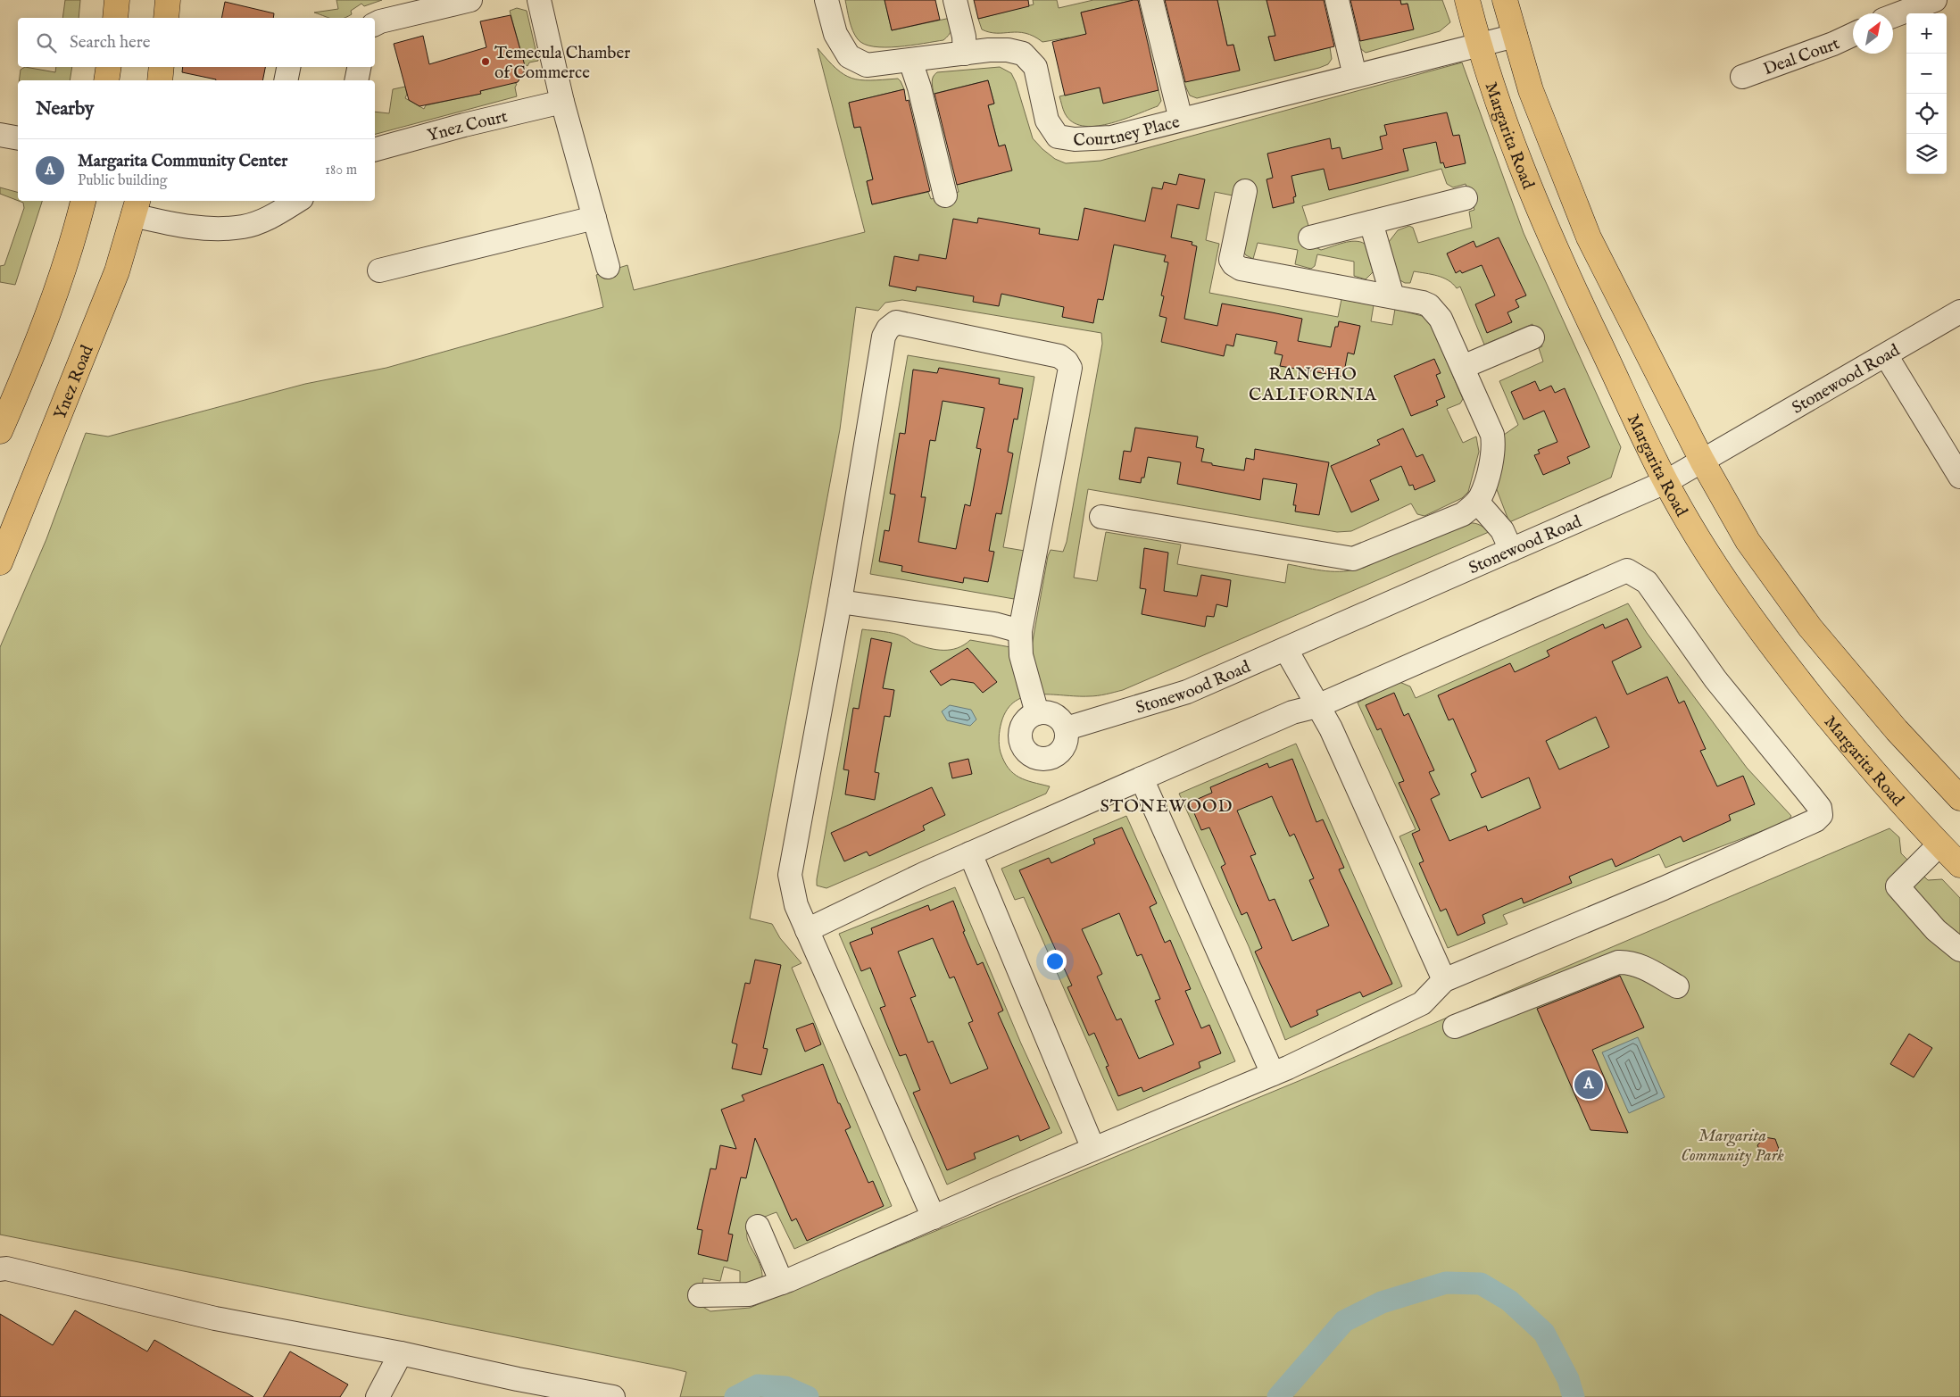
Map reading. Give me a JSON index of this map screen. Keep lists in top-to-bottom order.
{
  "streets": {
    "main road": ["Margarita Road", "Ynez Road"],
    "street": [
      "Deal Court",
      "Ynez Court",
      "Courtney Place",
      "Stonewood Road"
    ]
  },
  "crossings": [
    ["Courtney Place", "Margarita Road"],
    ["Margarita Road", "Stonewood Road"]
  ],
  "districts": ["RANCHO CALIFORNIA", "STONEWOOD"],
  "parks": ["Margarita Community Park"],
  "places": ["Temecula Chamber of Commerce"],
  "north": "top right",
  "page": {
    "map_buttons": ["+", "−"],
    "search": "Search here",
    "heading": "Nearby",
    "list": [
      {
        "mark": "A",
        "name": "Margarita Community Center",
        "note": "Public building",
        "value": "180 m"
      }
    ],
    "pins": "A"
  }
}
